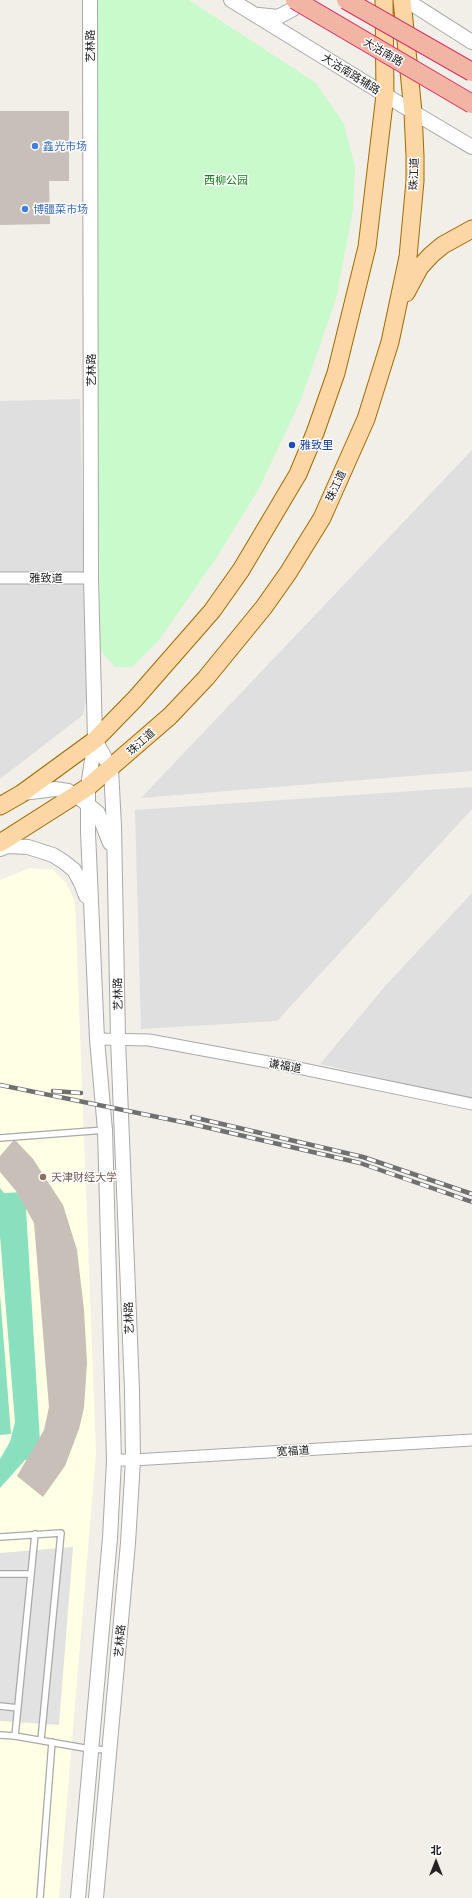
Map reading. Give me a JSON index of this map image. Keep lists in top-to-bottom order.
{
  "streets": {
    "highway": ["大沽南路"],
    "main road": ["珠江道"],
    "street": [
      "艺林路",
      "大沽南路辅路",
      "雅致道",
      "谦福道",
      "宽福道"
    ]
  },
  "crossings": [
    ["艺林路", "珠江道"],
    ["艺林路", "雅致道"],
    ["艺林路", "谦福道"],
    ["艺林路", "宽福道"],
    ["大沽南路辅路", "珠江道"]
  ],
  "parks": ["西柳公园"],
  "places": [
    "鑫光市场",
    "博疆菜市场",
    "雅致里",
    "天津财经大学"
  ],
  "north": "top"
}
